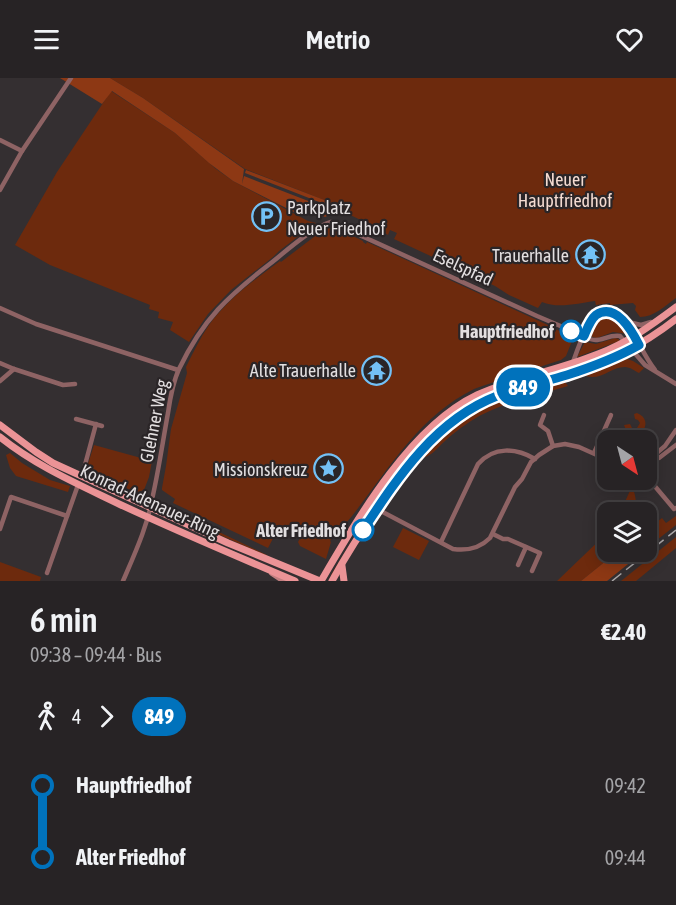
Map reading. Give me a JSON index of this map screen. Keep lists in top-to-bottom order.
{
  "streets": {
    "main road": ["Konrad-Adenauer-Ring"],
    "street": ["Eselspfad", "Glehner Weg"]
  },
  "crossings": [
    ["Eselspfad", "Glehner Weg"],
    ["Glehner Weg", "Konrad-Adenauer-Ring"]
  ],
  "parks": ["Neuer Hauptfriedhof"],
  "places": {
    "parking": ["Parkplatz Neuer Friedhof"],
    "temple": ["Trauerhalle", "Alte Trauerhalle"],
    "other": ["Hauptfriedhof", "Alter Friedhof"],
    "place": ["Missionskreuz"]
  },
  "lines": ["bus line 849"],
  "north": "bottom right",
  "page": {
    "header": "Metrio",
    "on_map": "849",
    "heading": ["6 min", "09:38 – 09:44 · Bus", "€2.40"],
    "legs": ["4", "849"],
    "list": [
      {
        "name": "Hauptfriedhof",
        "value": "09:42"
      },
      {
        "name": "Alter Friedhof",
        "value": "09:44"
      }
    ]
  }
}
